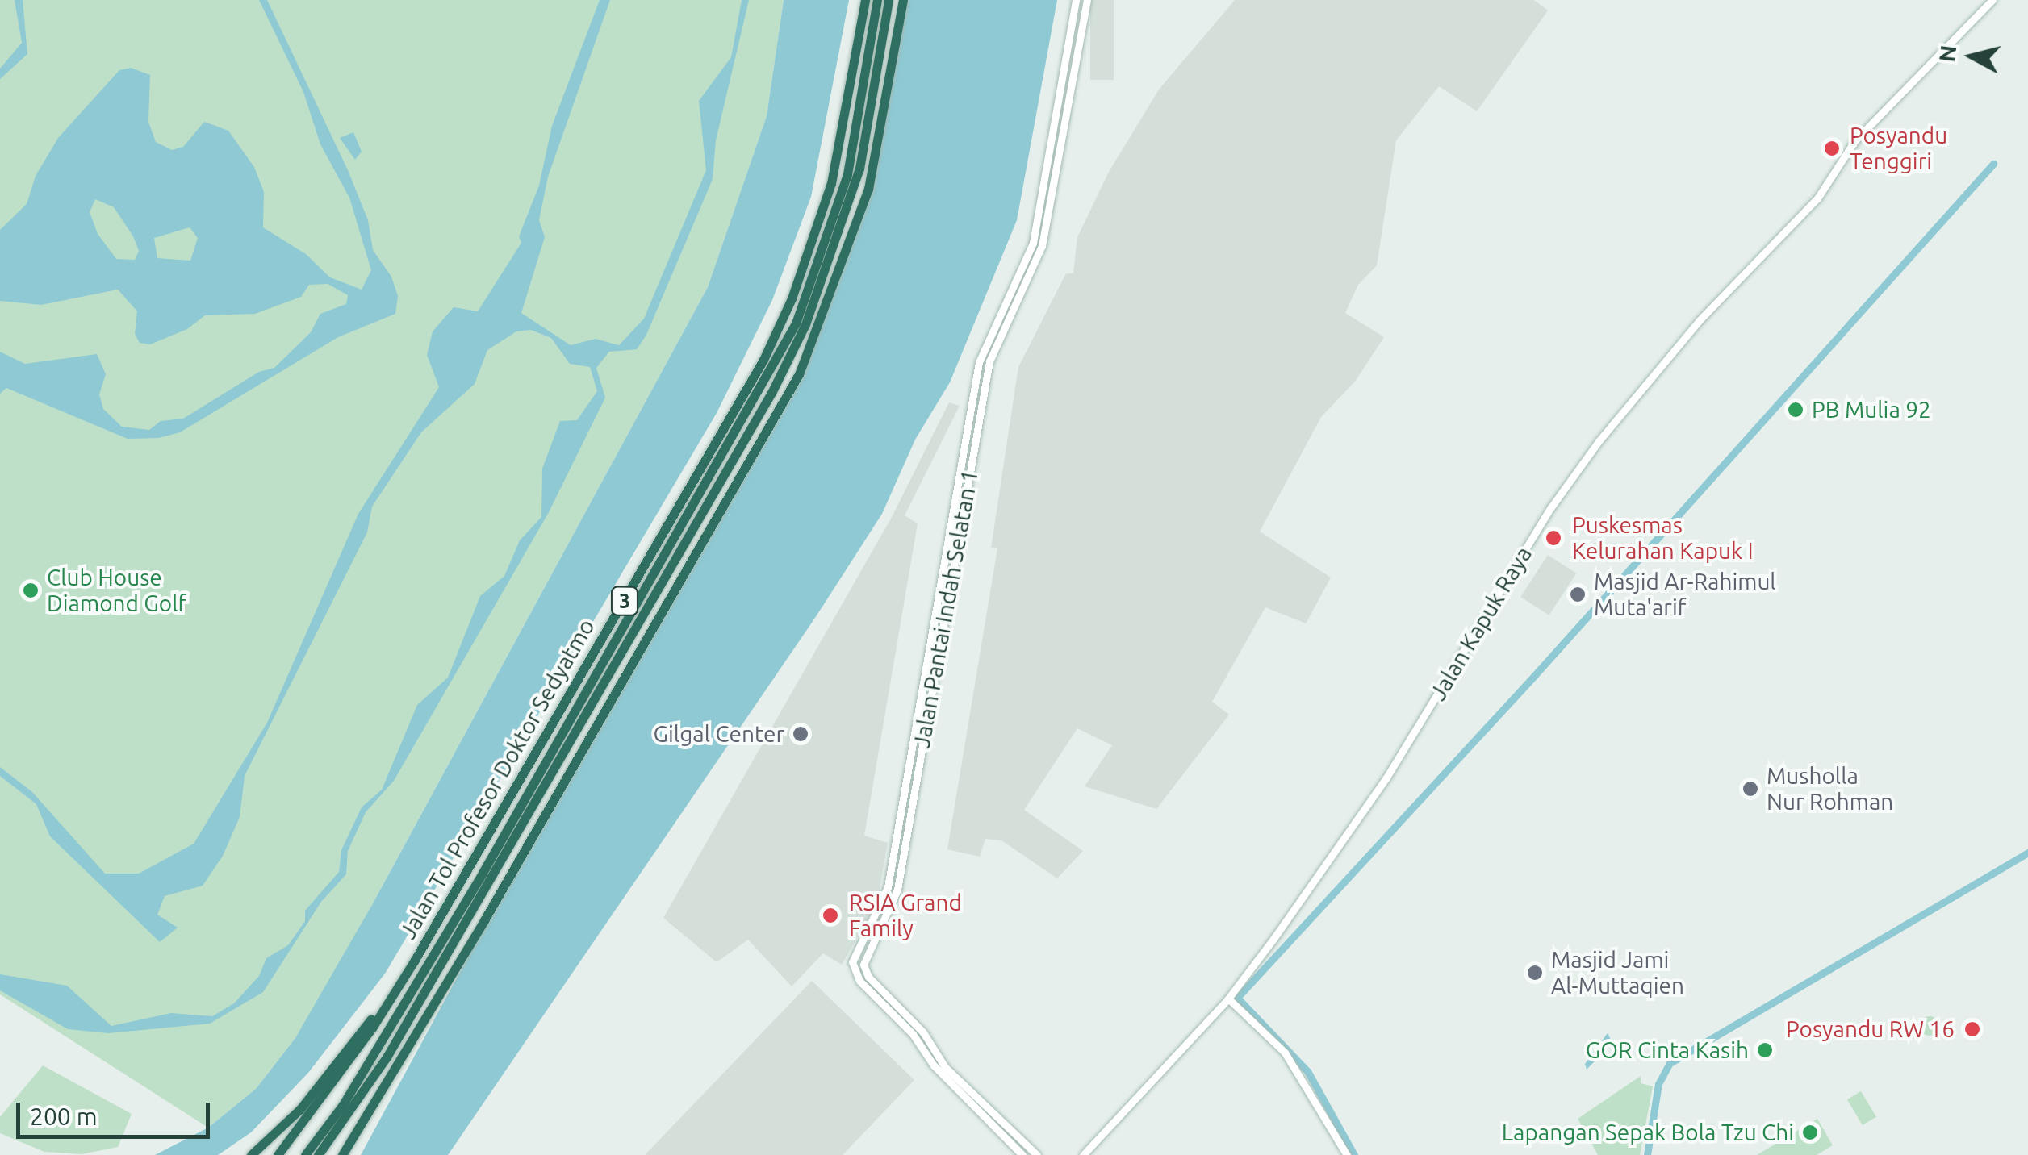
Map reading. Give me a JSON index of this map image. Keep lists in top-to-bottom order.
{
  "streets": {
    "highway": ["3", "Jalan Tol Profesor Doktor Sedyatmo"],
    "street": ["Jalan Pantai Indah Selatan 1", "Jalan Kapuk Raya"]
  },
  "places": [
    "Posyandu Tenggiri",
    "PB Mulia 92",
    "Puskesmas Kelurahan Kapuk I",
    "Club House Diamond Golf",
    "Masjid Ar-Rahimul Muta'arif",
    "Gilgal Center",
    "Musholla Nur Rohman",
    "RSIA Grand Family",
    "Masjid Jami Al-Muttaqien",
    "Posyandu RW 16",
    "GOR Cinta Kasih",
    "Lapangan Sepak Bola Tzu Chi"
  ],
  "scale_bar": "200 m",
  "north": "left"
}
